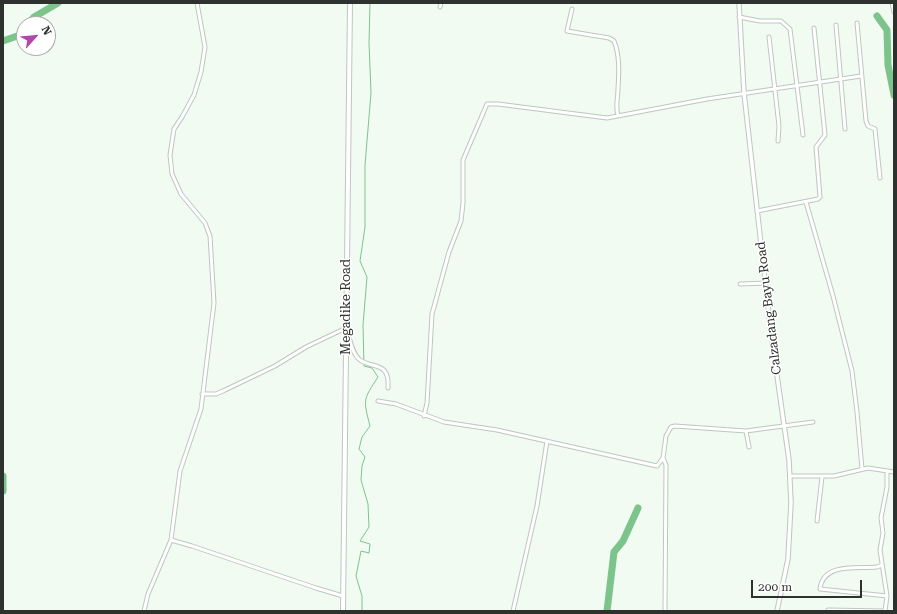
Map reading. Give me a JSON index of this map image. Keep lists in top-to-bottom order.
{
  "streets": {
    "main road": ["Megadike Road"],
    "street": ["Calzadang Bayu Road"]
  },
  "scale_bar": "200 m",
  "north": "top right"
}
